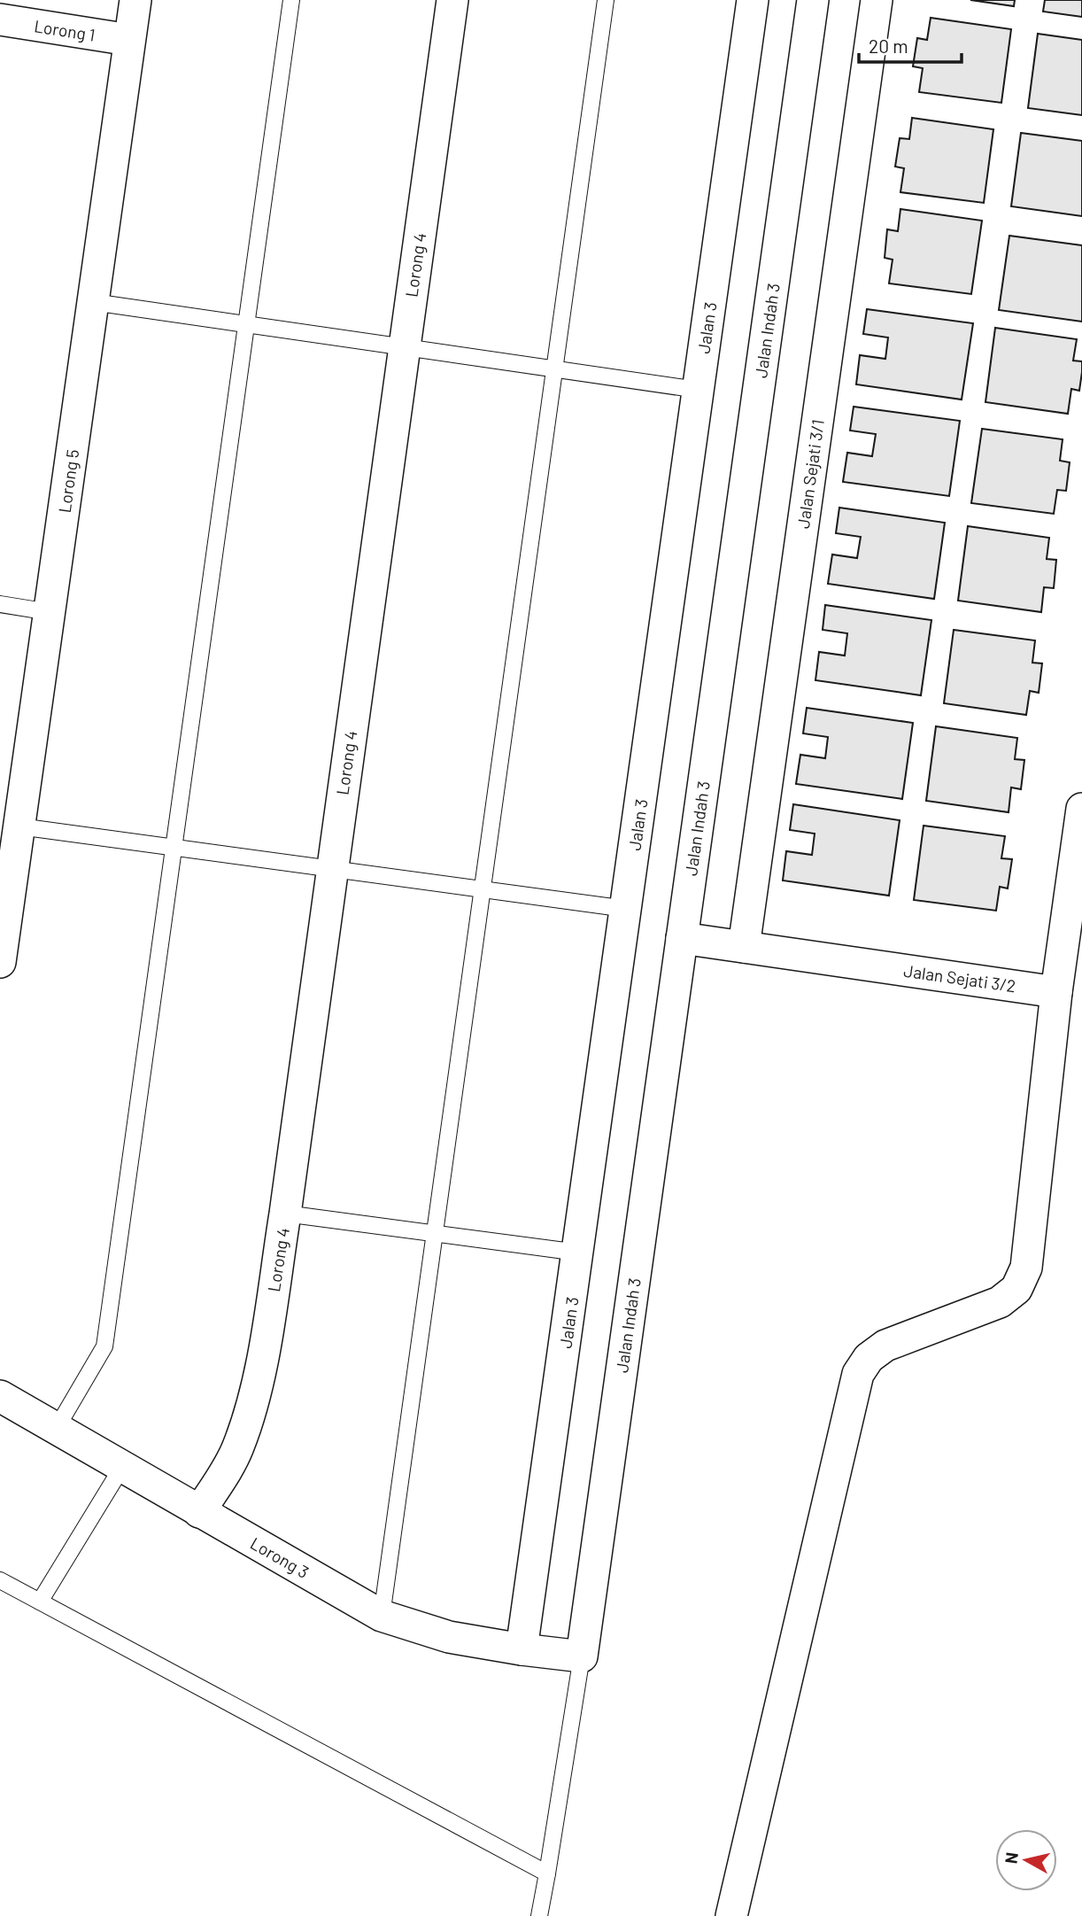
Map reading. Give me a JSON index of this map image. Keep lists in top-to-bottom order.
{
  "streets": {
    "street": [
      "Lorong 1",
      "Lorong 4",
      "Jalan 3",
      "Jalan Indah 3",
      "Jalan Sejati 3/1",
      "Lorong 5",
      "Jalan Sejati 3/2",
      "Lorong 3"
    ]
  },
  "crossings": [
    ["Lorong 1", "Lorong 5"],
    ["Lorong 4", "Lorong 3"],
    ["Jalan 3", "Lorong 3"],
    ["Jalan Indah 3", "Jalan Sejati 3/2"],
    ["Jalan Indah 3", "Lorong 3"],
    ["Jalan Sejati 3/1", "Jalan Sejati 3/2"]
  ],
  "scale_bar": "20 m",
  "north": "left"
}
